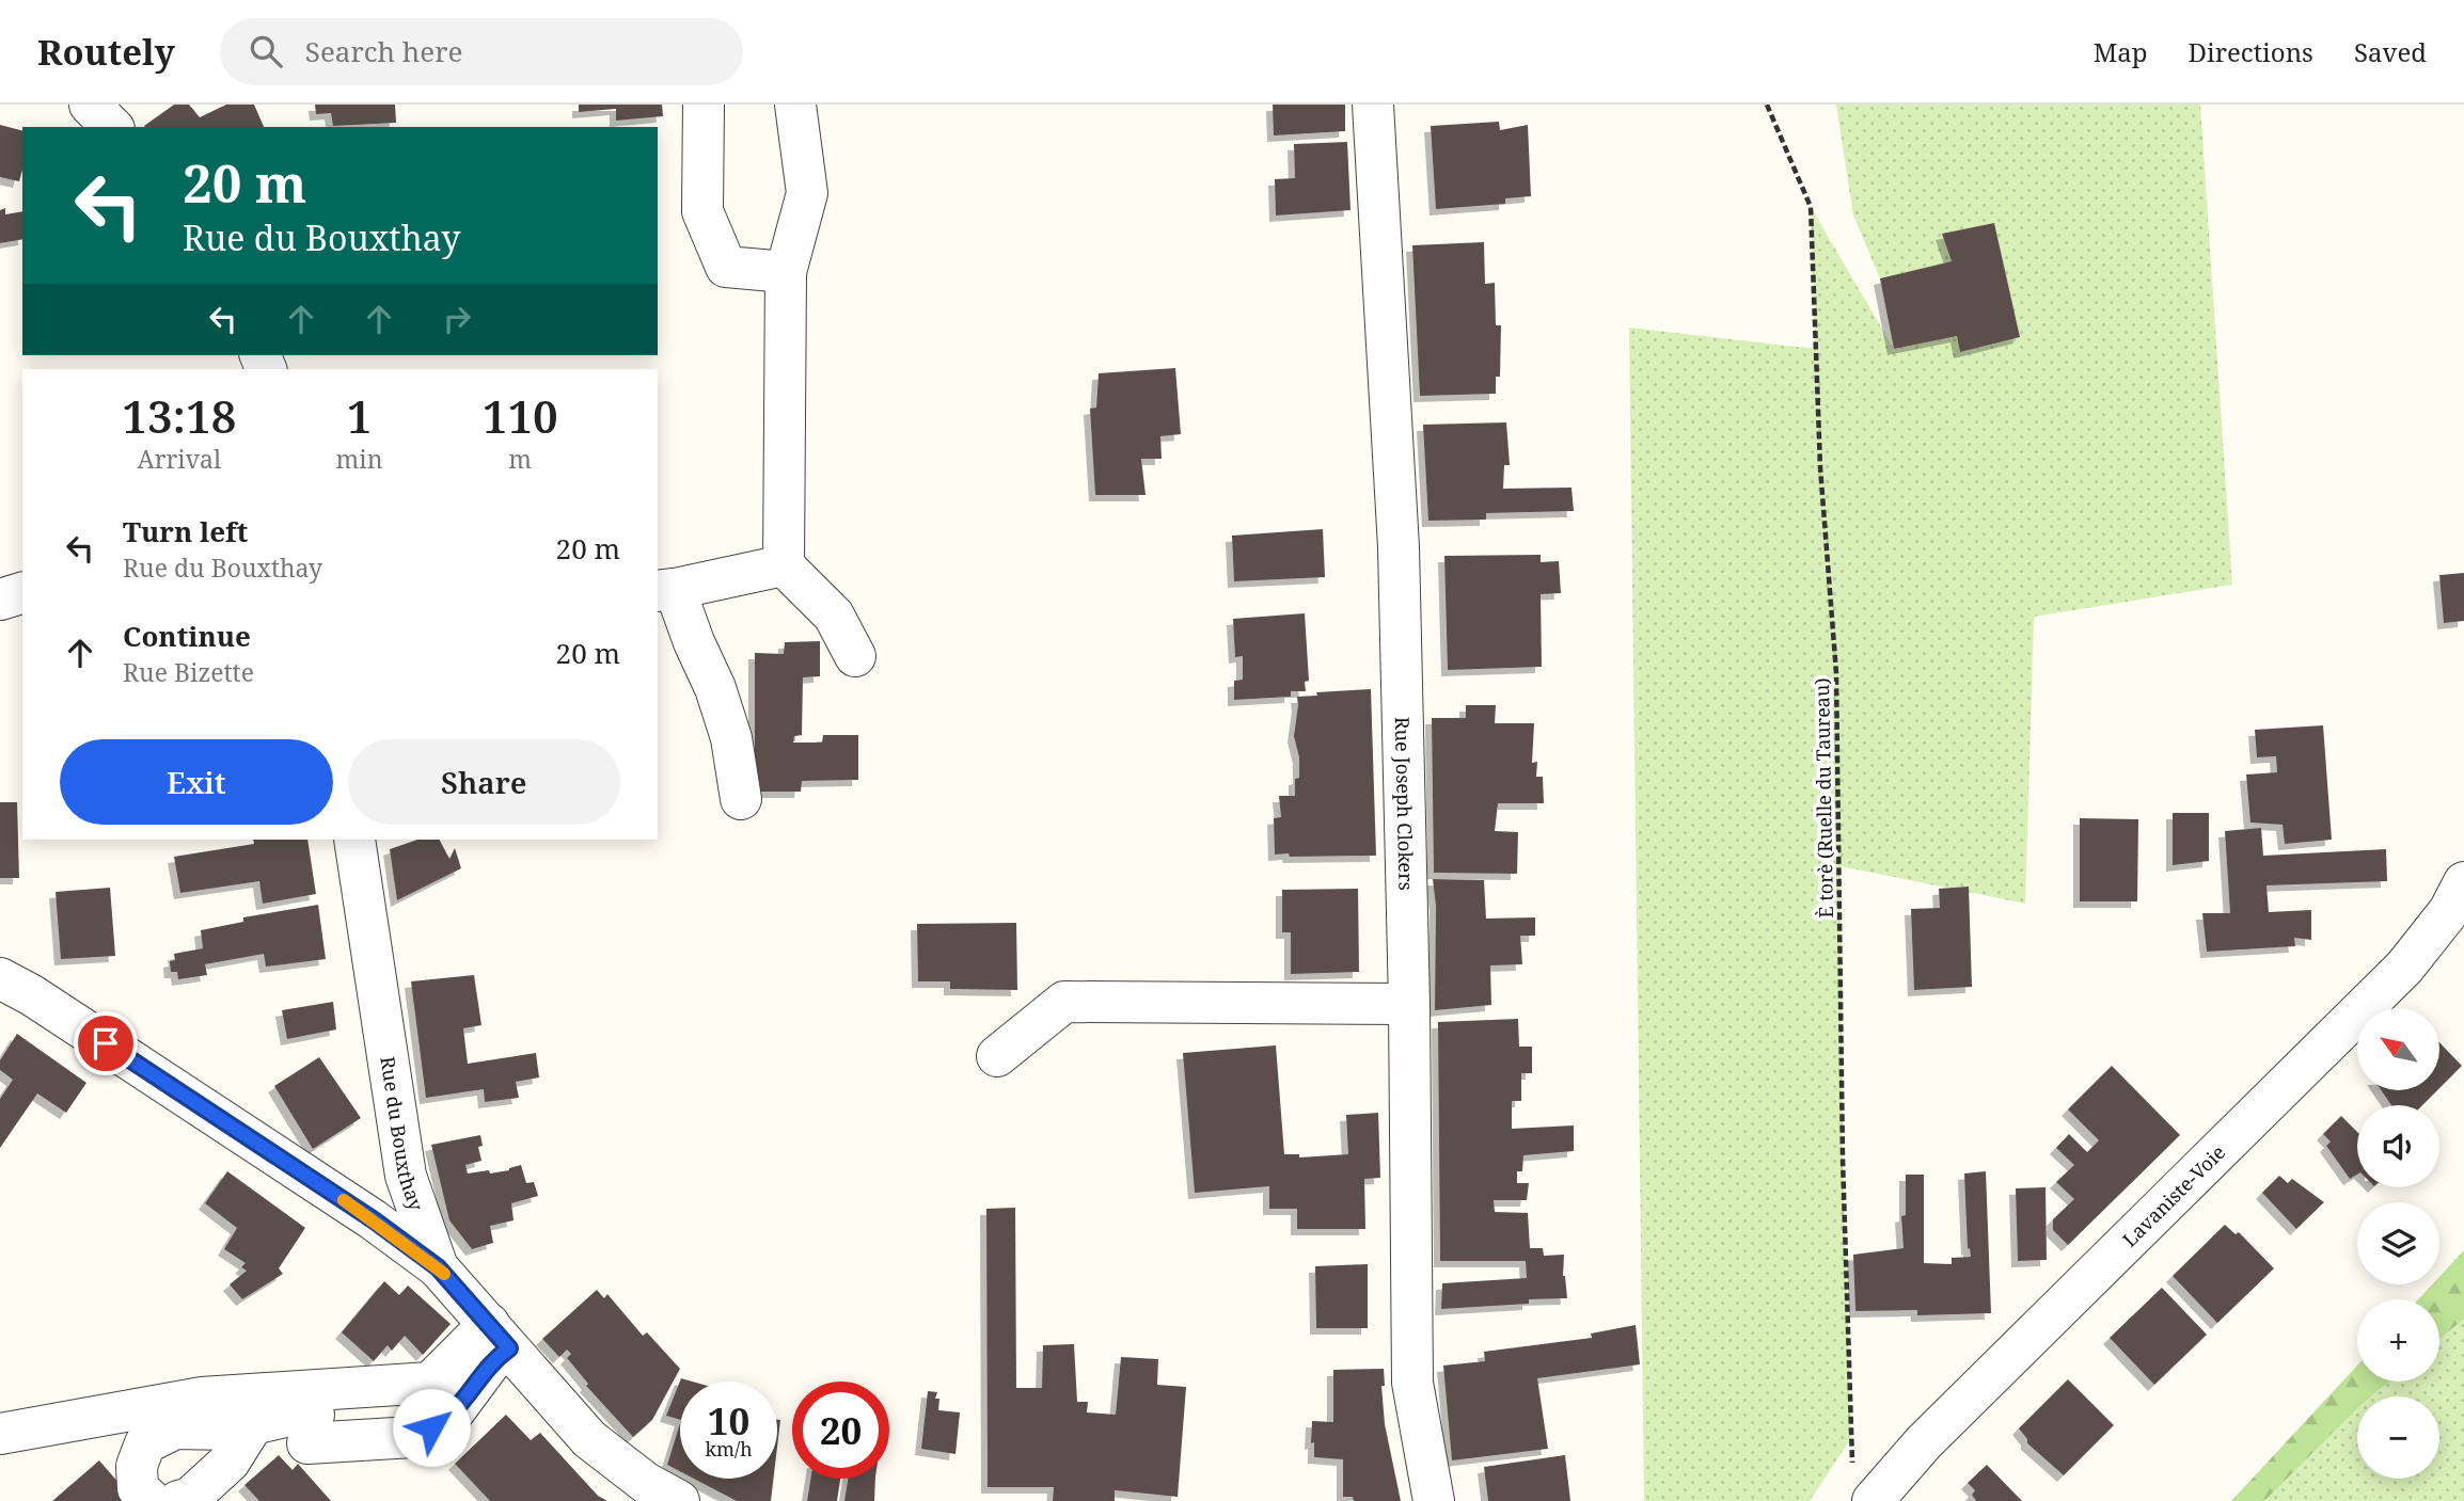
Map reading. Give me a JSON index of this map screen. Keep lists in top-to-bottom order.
{
  "streets": {
    "street": ["Rue Joseph Clokers", "Rue du Bouxthay", "Lavaniste-Voie"],
    "path": ["È torè (Ruelle du Taureau)"]
  },
  "crossings": [
    ["È torè (Ruelle du Taureau)", "Lavaniste-Voie"]
  ],
  "north": "top left",
  "page": {
    "header": "Routely",
    "search": "Search here",
    "nav": ["Map", "Directions", "Saved"],
    "turn": ["20 m", "Rue du Bouxthay"],
    "eta": [
      "13:18",
      "Arrival",
      "1",
      "min",
      "110",
      "m"
    ],
    "list": [
      {
        "name": "Turn left",
        "note": "Rue du Bouxthay",
        "value": "20 m"
      },
      {
        "name": "Continue",
        "note": "Rue Bizette",
        "value": "20 m"
      }
    ],
    "buttons": ["Exit", "Share"],
    "map_buttons": ["+", "−"],
    "speed": "10 km/h",
    "limit": "20"
  }
}
